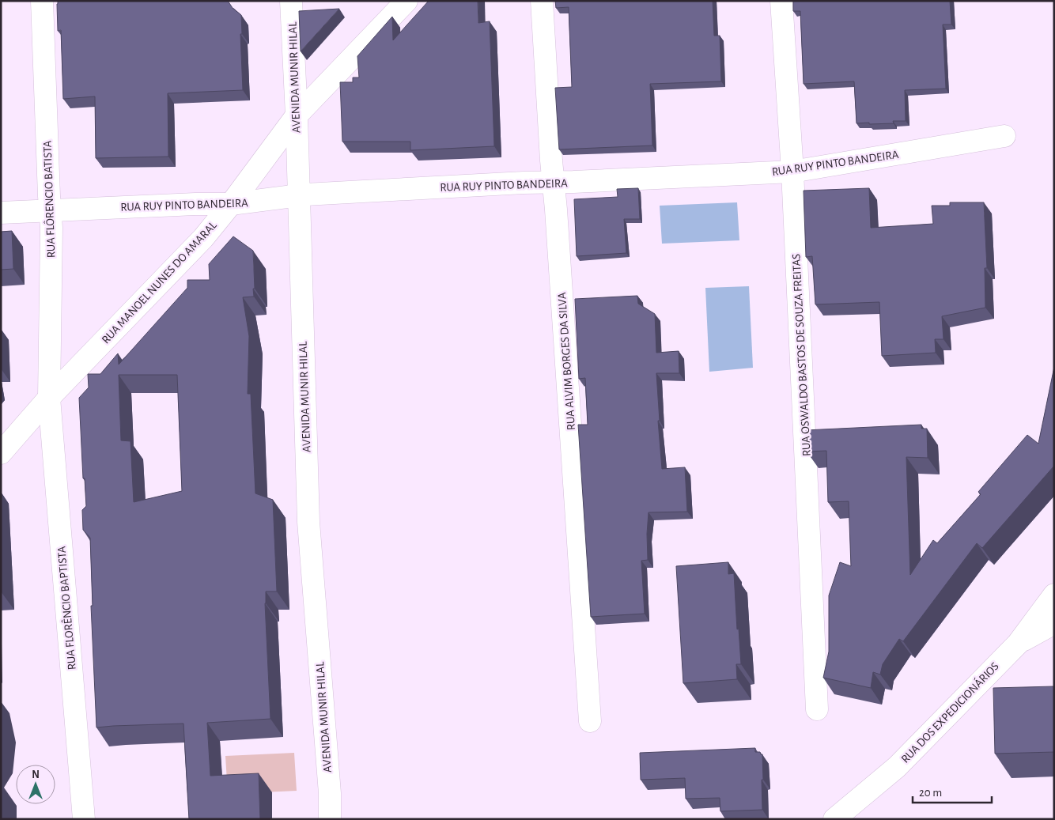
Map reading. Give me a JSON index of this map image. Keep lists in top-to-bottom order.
{
  "streets": {
    "street": [
      "AVENIDA MUNIR HILAL",
      "RUA RUY PINTO BANDEIRA",
      "RUA FLÔRENCIO BATISTA",
      "RUA MANOEL NUNES DO AMARAL",
      "RUA OSWALDO BASTOS DE SOUZA FREITAS",
      "RUA ALVIM BORGES DA SILVA",
      "RUA FLORÊNCIO BAPTISTA",
      "RUA DOS EXPEDICIONÁRIOS"
    ]
  },
  "crossings": [
    ["AVENIDA MUNIR HILAL", "RUA RUY PINTO BANDEIRA"],
    ["AVENIDA MUNIR HILAL", "RUA MANOEL NUNES DO AMARAL"],
    ["RUA RUY PINTO BANDEIRA", "RUA FLÔRENCIO BATISTA"],
    ["RUA RUY PINTO BANDEIRA", "RUA MANOEL NUNES DO AMARAL"],
    ["RUA RUY PINTO BANDEIRA", "RUA OSWALDO BASTOS DE SOUZA FREITAS"],
    ["RUA RUY PINTO BANDEIRA", "RUA ALVIM BORGES DA SILVA"],
    ["RUA FLÔRENCIO BATISTA", "RUA MANOEL NUNES DO AMARAL"],
    ["RUA FLÔRENCIO BATISTA", "RUA FLORÊNCIO BAPTISTA"],
    ["RUA MANOEL NUNES DO AMARAL", "RUA FLORÊNCIO BAPTISTA"]
  ],
  "scale_bar": "20 m",
  "north": "top"
}
